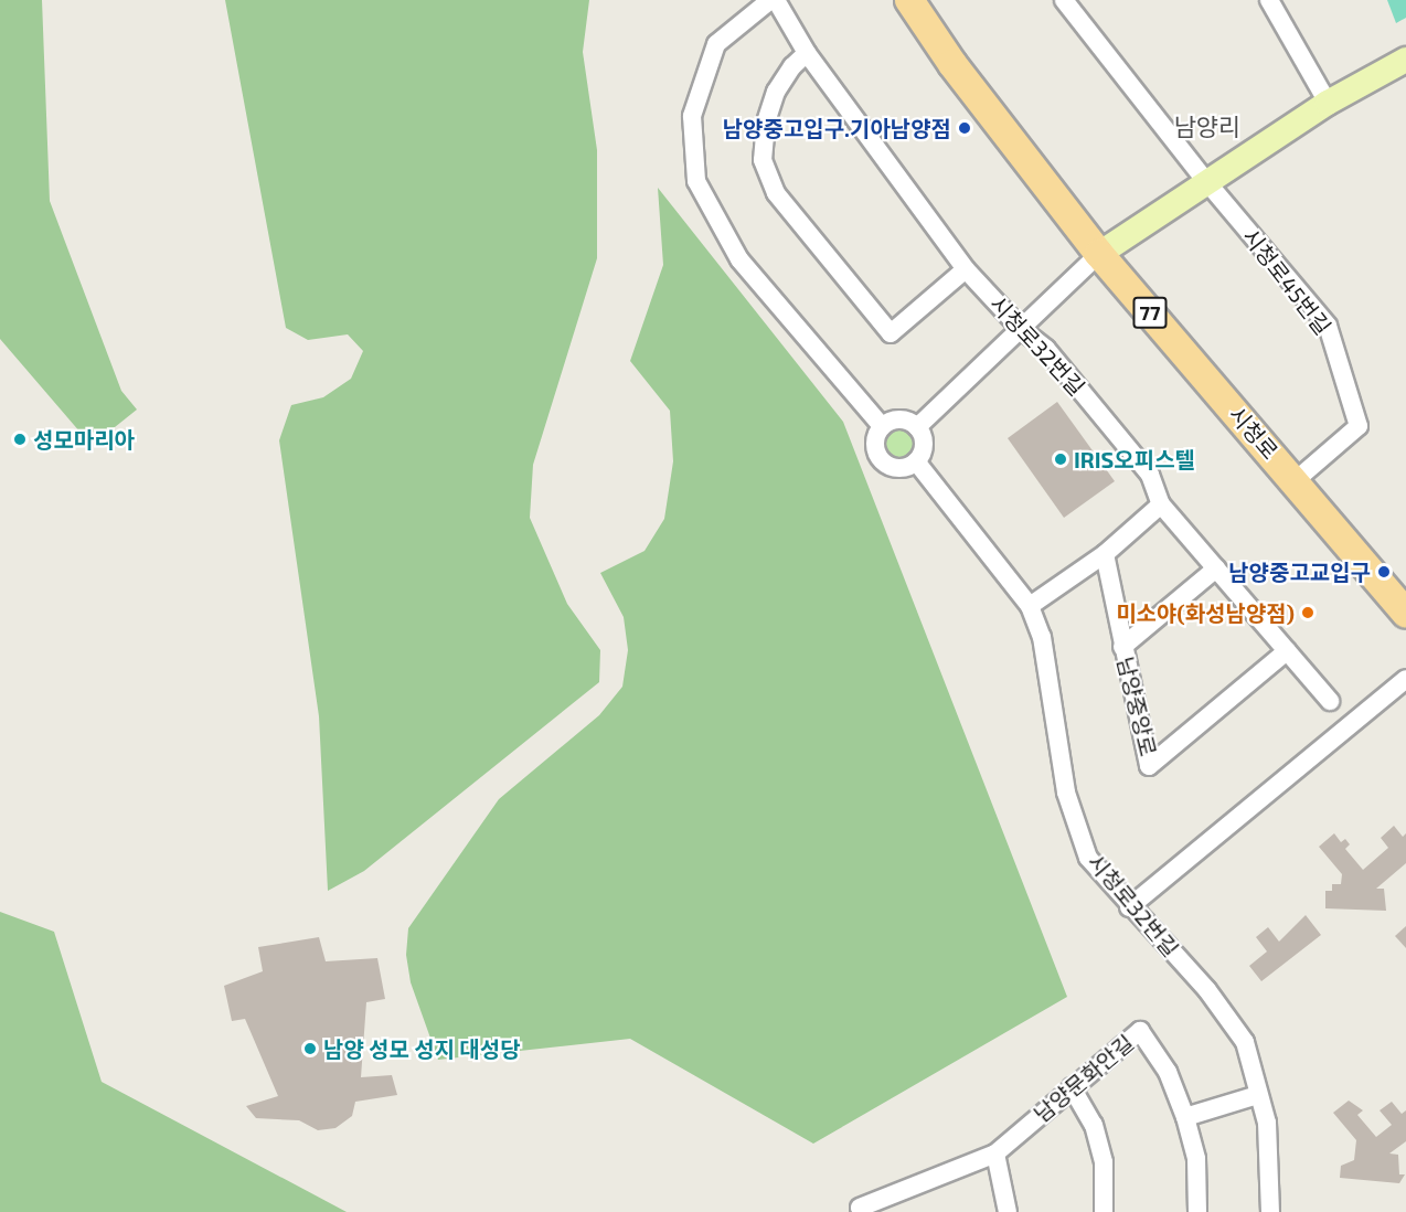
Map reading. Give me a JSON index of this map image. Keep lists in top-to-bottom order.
{
  "streets": {
    "main road": ["77", "시청로"],
    "street": [
      "시청로45번길",
      "시청로32번길",
      "남양중앙로",
      "남양문화안길"
    ]
  },
  "crossings": [
    ["시청로45번길", "시청로"],
    ["시청로32번길", "남양중앙로"]
  ],
  "districts": ["남양리"],
  "places": [
    "남양중고입구.기아남양점",
    "성모마리아",
    "IRIS오피스텔",
    "남양중고교입구",
    "미소야(화성남양점)",
    "남양 성모 성지 대성당"
  ]
}
